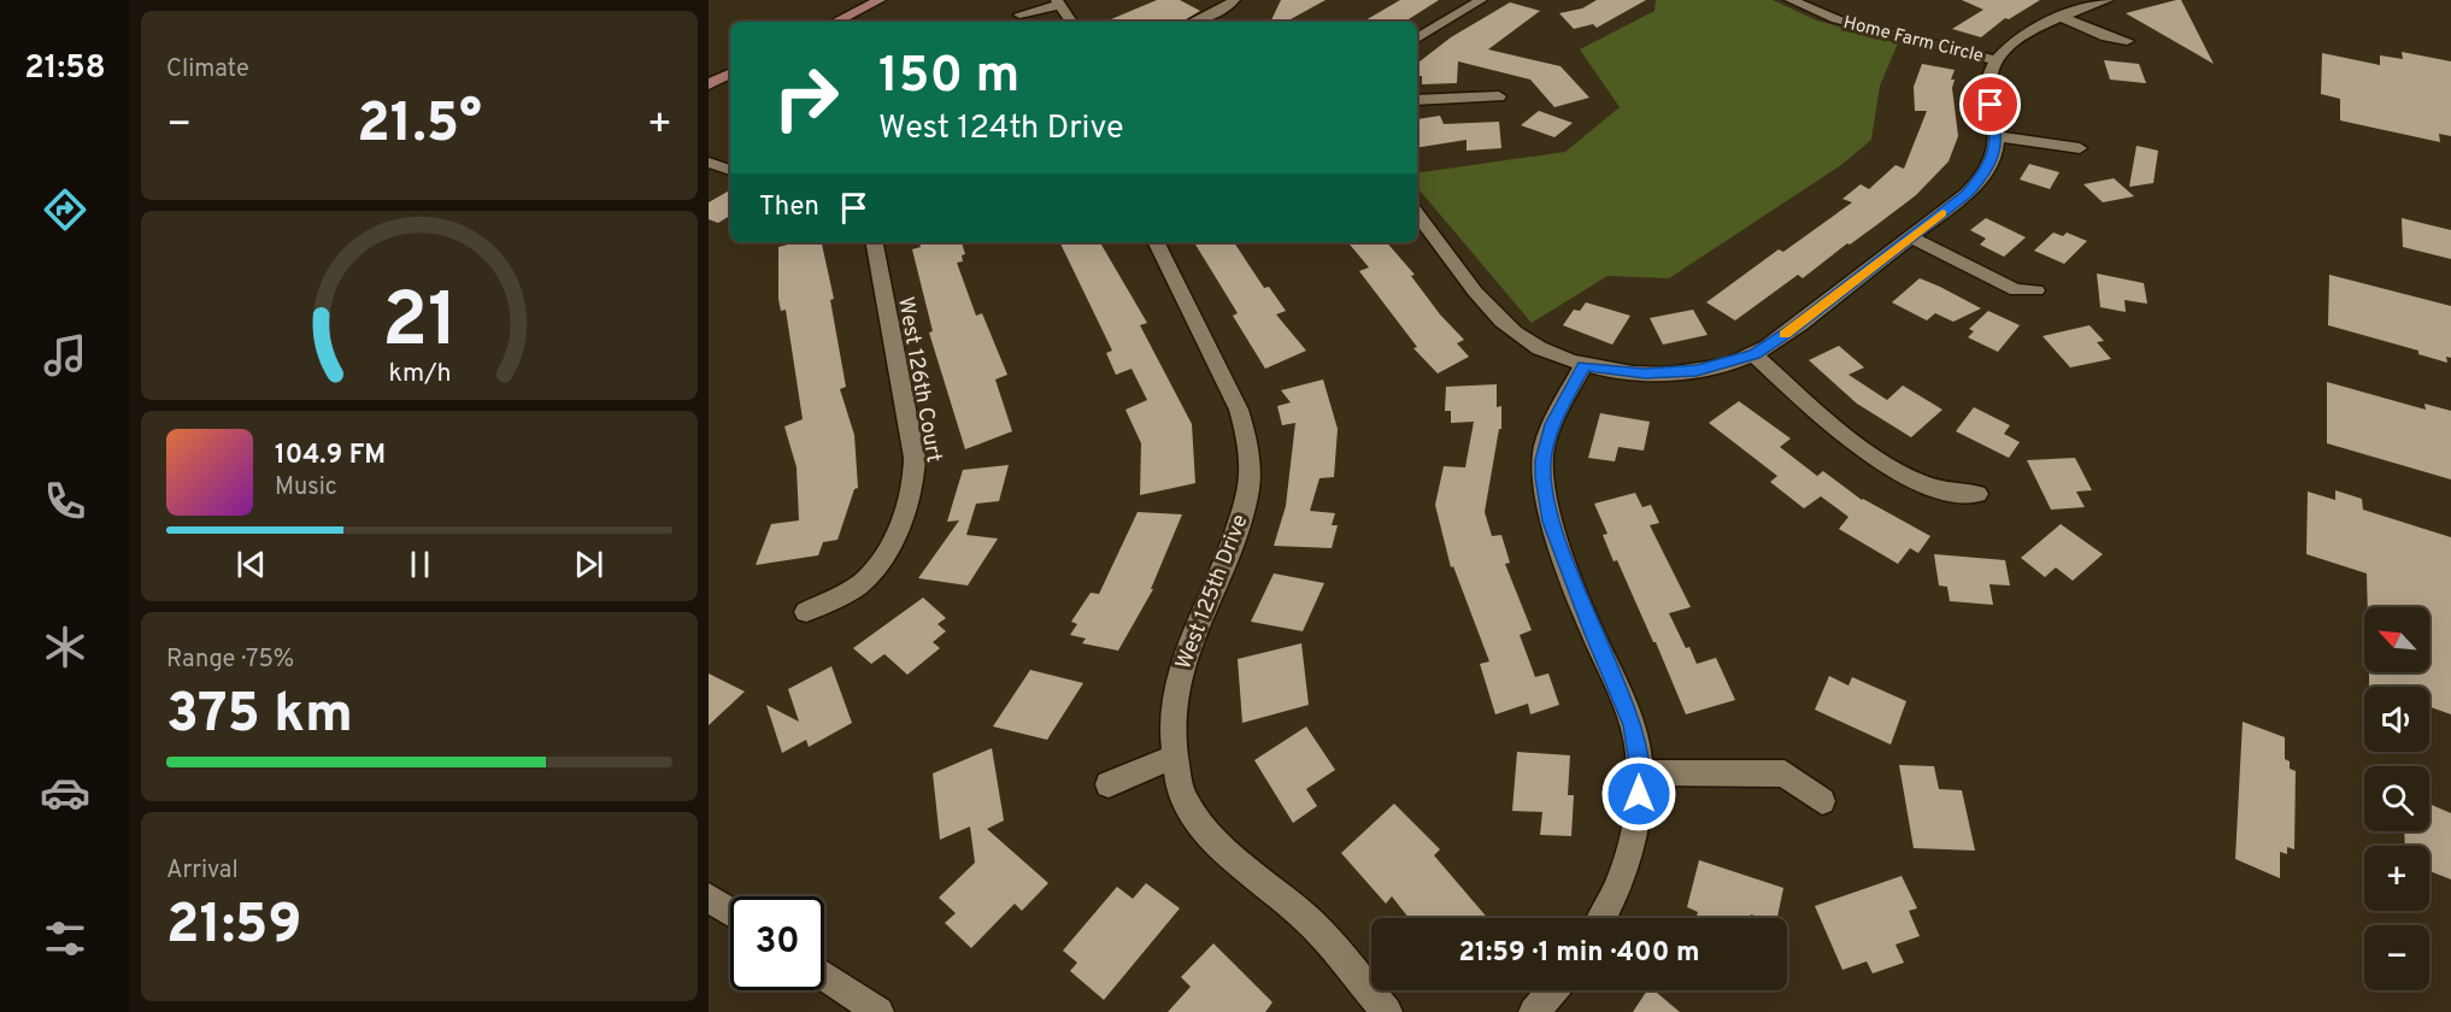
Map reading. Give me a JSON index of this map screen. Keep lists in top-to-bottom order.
{
  "streets": {
    "street": ["Home Farm Circle", "West 126th Court", "West 125th Drive"]
  },
  "north": "top left",
  "page": {
    "tabs": "21:58",
    "tile": [
      "Climate",
      ["Range · 75%", "375 km"],
      ["Arrival", "21:59"]
    ],
    "turn": ["150 m", "West 124th Drive"],
    "heat": ["−", "21.5°", "+"],
    "then": "Then",
    "song": ["104.9 FM", "Music"],
    "map_buttons": ["+", "−"],
    "limit": "30",
    "trip": "21:59 · 1 min · 400 m",
    "gauge": ["21", "km/h"]
  }
}
